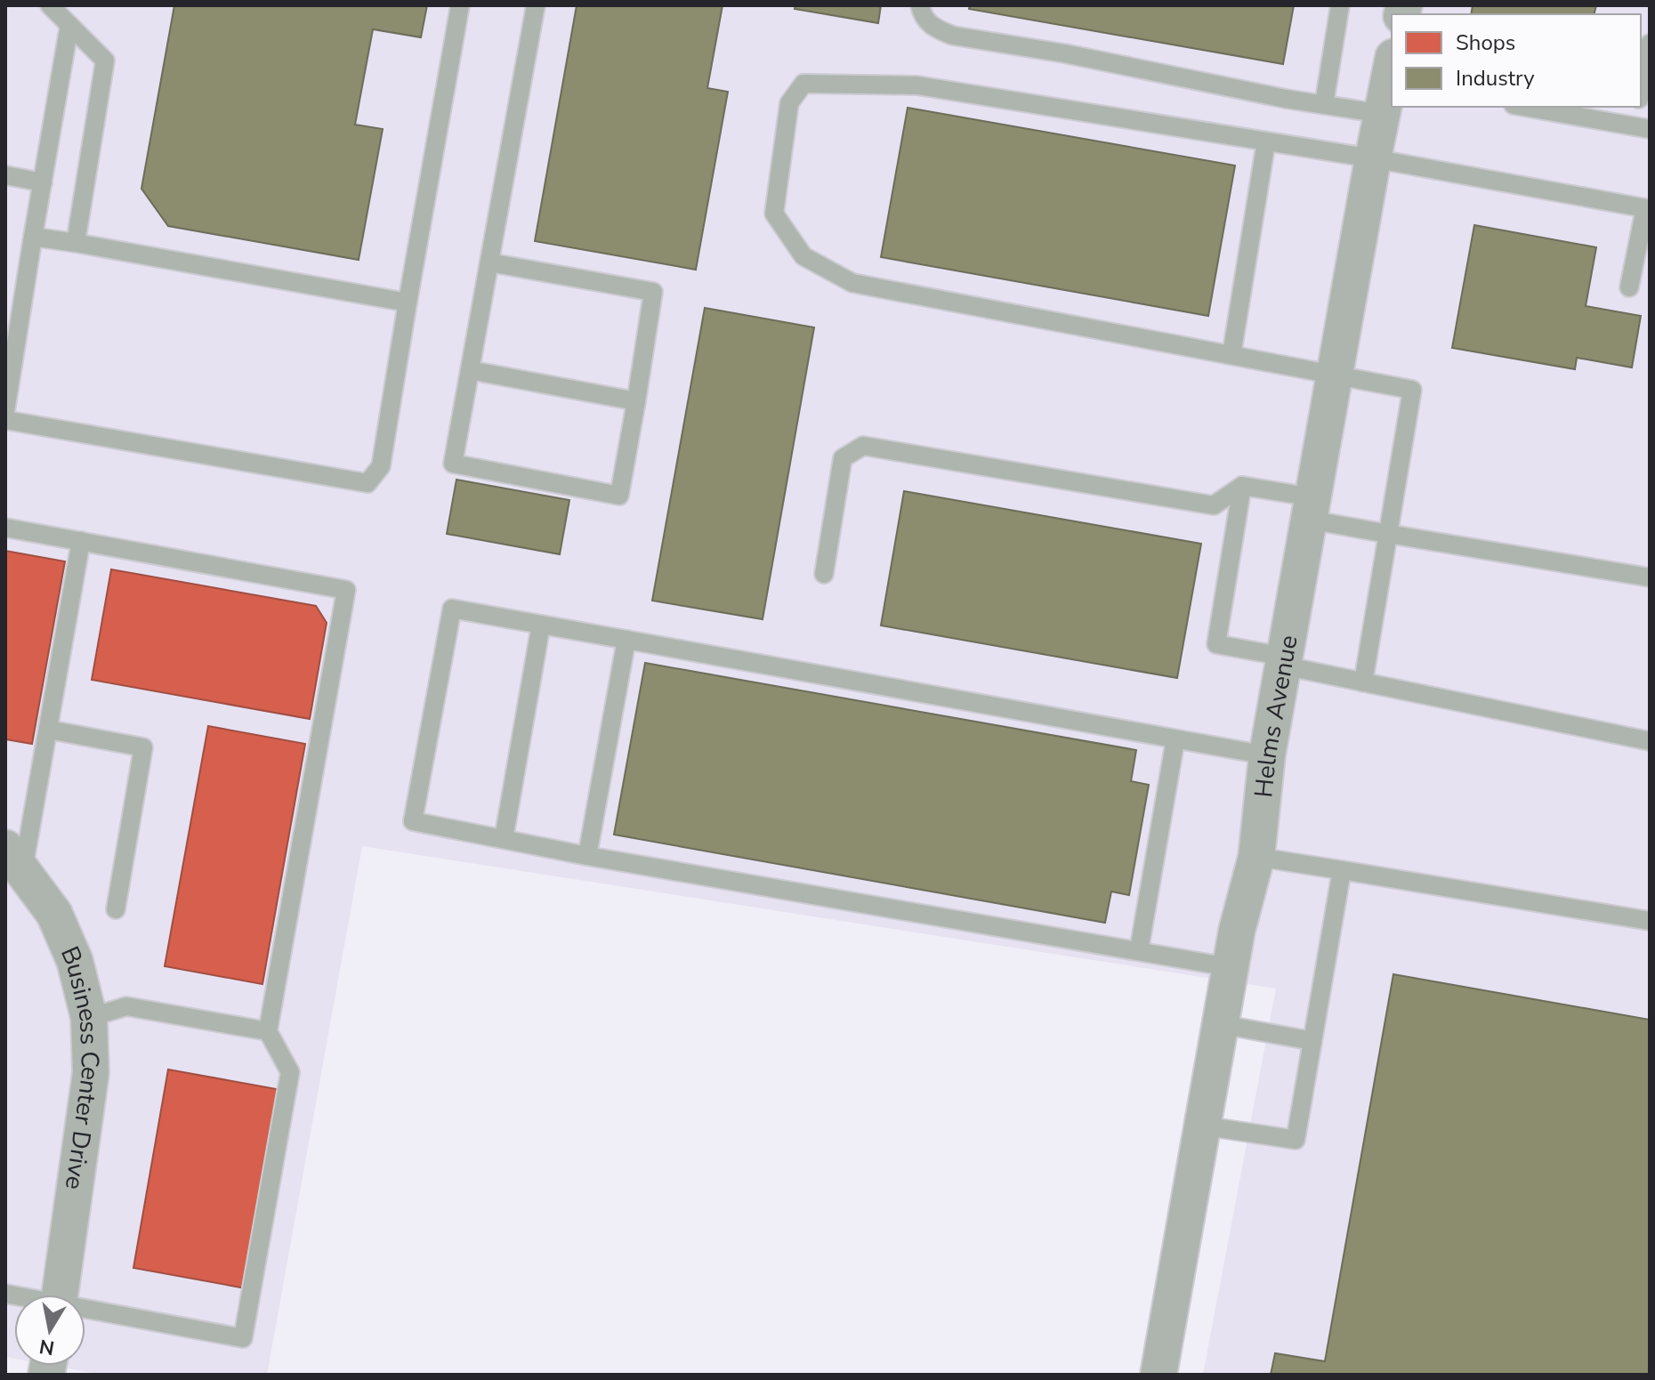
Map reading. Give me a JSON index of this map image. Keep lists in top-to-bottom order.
{
  "streets": {
    "street": ["Helms Avenue", "Business Center Drive"]
  },
  "legend": ["Shops", "Industry"],
  "north": "bottom"
}
